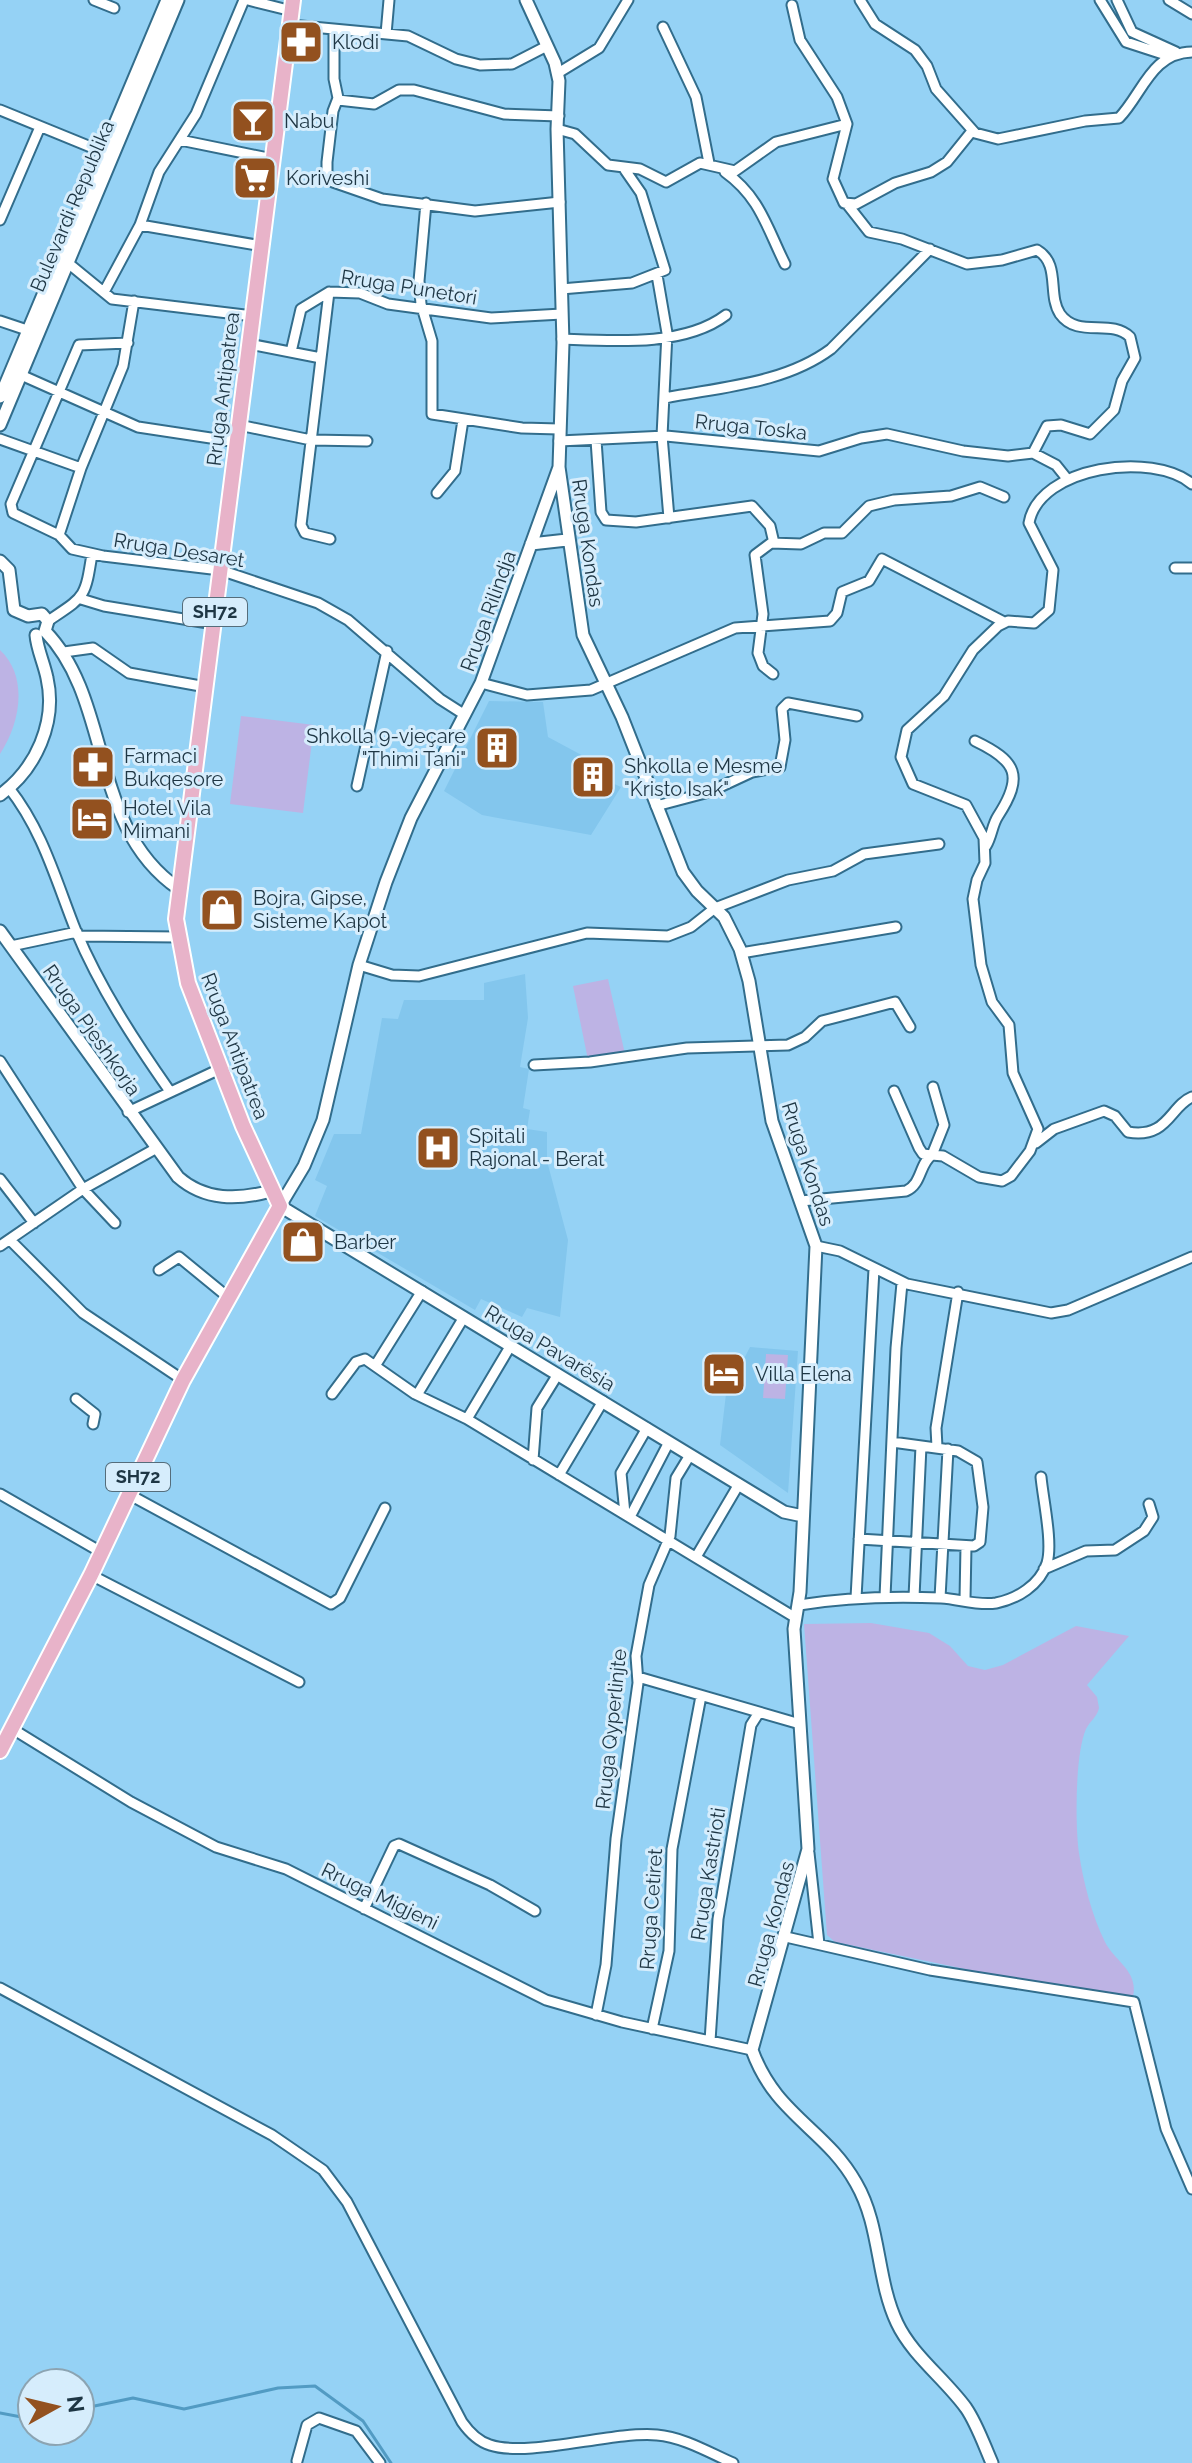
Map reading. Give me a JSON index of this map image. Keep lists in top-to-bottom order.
{
  "streets": {
    "main road": ["Rruga Antipatrea", "SH72"],
    "street": [
      "Bulevardi Republika",
      "Rruga Punetori",
      "Rruga Toska",
      "Rruga Kondas",
      "Rruga Desaret",
      "Rruga Rilindja",
      "Rruga Pjeshkorja",
      "Rruga Pavarësia",
      "Rruga Qyperlinjte",
      "Rruga Kastrioti",
      "Rruga Migjeni",
      "Rruga Cetiret"
    ]
  },
  "crossings": [
    ["Rruga Punetori", "Rruga Toska"],
    ["Rruga Punetori", "Rruga Rilindja"],
    ["Rruga Antipatrea", "Rruga Desaret"],
    ["Rruga Antipatrea", "Rruga Rilindja"],
    ["Rruga Antipatrea", "SH72"],
    ["Rruga Antipatrea", "Rruga Pjeshkorja"],
    ["Rruga Antipatrea", "Rruga Pavarësia"],
    ["Rruga Toska", "Rruga Rilindja"],
    ["Rruga Kondas", "Rruga Rilindja"],
    ["Rruga Kondas", "Rruga Pavarësia"],
    ["Rruga Kondas", "Rruga Migjeni"],
    ["Rruga Desaret", "Rruga Rilindja"],
    ["Rruga Rilindja", "SH72"],
    ["Rruga Rilindja", "Rruga Pavarësia"],
    ["SH72", "Rruga Pavarësia"],
    ["SH72", "Rruga Migjeni"],
    ["Rruga Pavarësia", "Rruga Qyperlinjte"],
    ["Rruga Qyperlinjte", "Rruga Migjeni"],
    ["Rruga Kastrioti", "Rruga Migjeni"],
    ["Rruga Migjeni", "Rruga Cetiret"]
  ],
  "places": {
    "pharmacy": ["Klodi", "Farmaci Bukqesore"],
    "bar": ["Nabu"],
    "supermarket": ["Koriveshi"],
    "building": ["Shkolla 9-vjeçare \"Thimi Tani\"", "Shkolla e Mesme \"Kristo Isak\""],
    "hotel": ["Hotel Vila Mimani", "Villa Elena"],
    "shop": ["Bojra, Gipse, Sisteme Kapot", "Barber"],
    "hospital": ["Spitali Rajonal - Berat"]
  },
  "north": "right"
}
